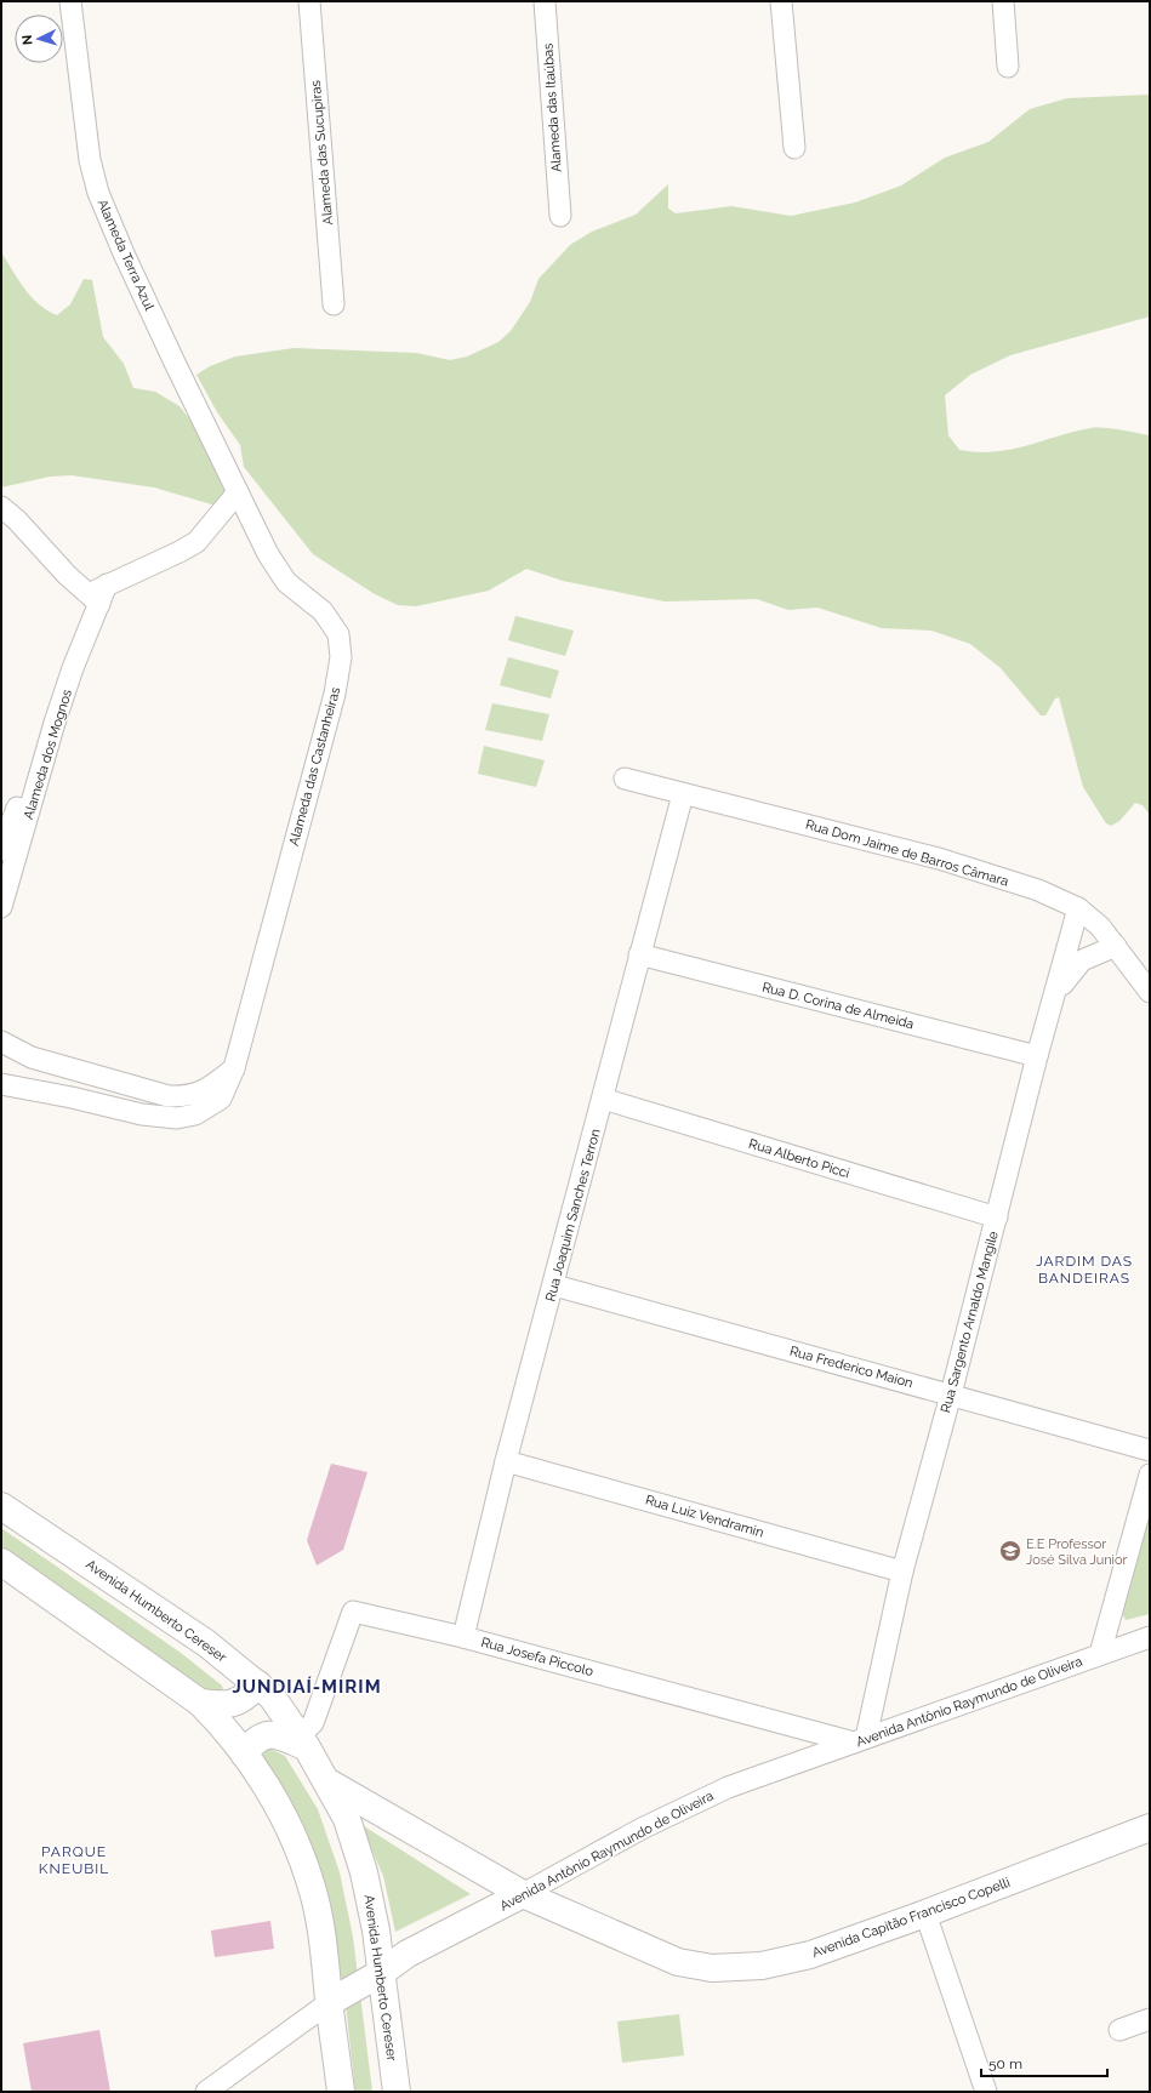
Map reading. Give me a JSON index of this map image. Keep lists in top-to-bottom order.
{
  "streets": {
    "main road": ["Avenida Humberto Cereser", "Avenida Antônio Raymundo de Oliveira", "Avenida Capitão Francisco Copelli"],
    "street": [
      "Alameda das Itaúbas",
      "Alameda das Sucupiras",
      "Alameda Terra Azul",
      "Alameda dos Mognos",
      "Alameda das Castanheiras",
      "Rua Dom Jaime de Barros Câmara",
      "Rua D. Corina de Almeida",
      "Rua Alberto Picci",
      "Rua Joaquim Sanches Terron",
      "Rua Sargento Arnaldo Mangile",
      "Rua Frederico Maion",
      "Rua Luiz Vendramin",
      "Rua Josefa Piccolo"
    ]
  },
  "crossings": [
    ["Alameda Terra Azul", "Alameda das Castanheiras"],
    ["Rua Dom Jaime de Barros Câmara", "Rua Joaquim Sanches Terron"],
    ["Rua Dom Jaime de Barros Câmara", "Rua Sargento Arnaldo Mangile"],
    ["Rua D. Corina de Almeida", "Rua Joaquim Sanches Terron"],
    ["Rua D. Corina de Almeida", "Rua Sargento Arnaldo Mangile"],
    ["Rua Alberto Picci", "Rua Joaquim Sanches Terron"],
    ["Rua Alberto Picci", "Rua Sargento Arnaldo Mangile"],
    ["Rua Joaquim Sanches Terron", "Rua Frederico Maion"],
    ["Rua Joaquim Sanches Terron", "Rua Luiz Vendramin"],
    ["Rua Joaquim Sanches Terron", "Rua Josefa Piccolo"],
    ["Rua Sargento Arnaldo Mangile", "Rua Frederico Maion"],
    ["Rua Sargento Arnaldo Mangile", "Rua Luiz Vendramin"],
    ["Rua Sargento Arnaldo Mangile", "Rua Josefa Piccolo"],
    ["Rua Sargento Arnaldo Mangile", "Avenida Antônio Raymundo de Oliveira"],
    ["Avenida Humberto Cereser", "Rua Josefa Piccolo"],
    ["Avenida Humberto Cereser", "Avenida Antônio Raymundo de Oliveira"],
    ["Avenida Humberto Cereser", "Avenida Capitão Francisco Copelli"],
    ["Rua Josefa Piccolo", "Avenida Antônio Raymundo de Oliveira"],
    ["Avenida Antônio Raymundo de Oliveira", "Avenida Capitão Francisco Copelli"]
  ],
  "districts": ["JARDIM DAS BANDEIRAS", "JUNDIAÍ-MIRIM", "PARQUE KNEUBIL"],
  "places": {
    "school or university": ["E.E Professor José Silva Junior"]
  },
  "scale_bar": "50 m",
  "north": "left"
}
